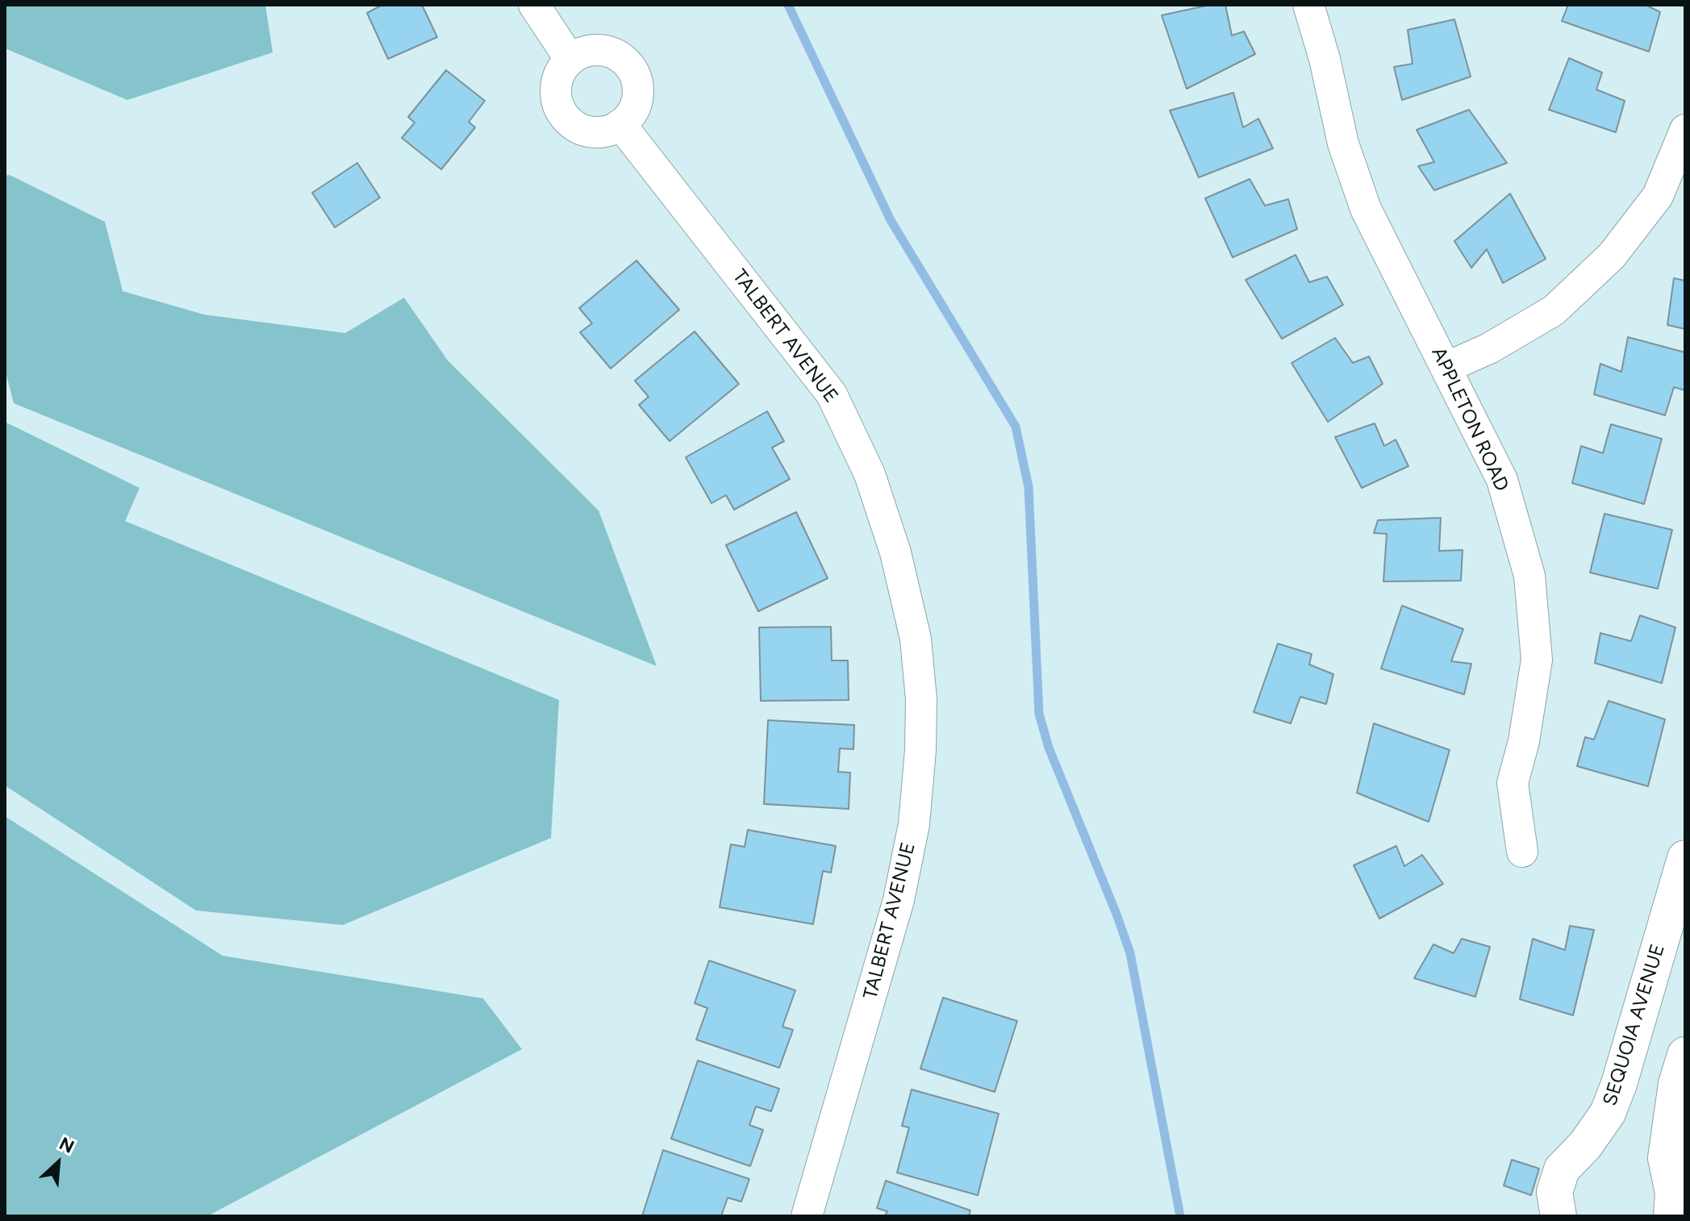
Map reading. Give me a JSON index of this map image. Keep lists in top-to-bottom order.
{
  "streets": {
    "street": ["TALBERT AVENUE", "APPLETON ROAD", "SEQUOIA AVENUE"]
  },
  "north": "top right"
}
